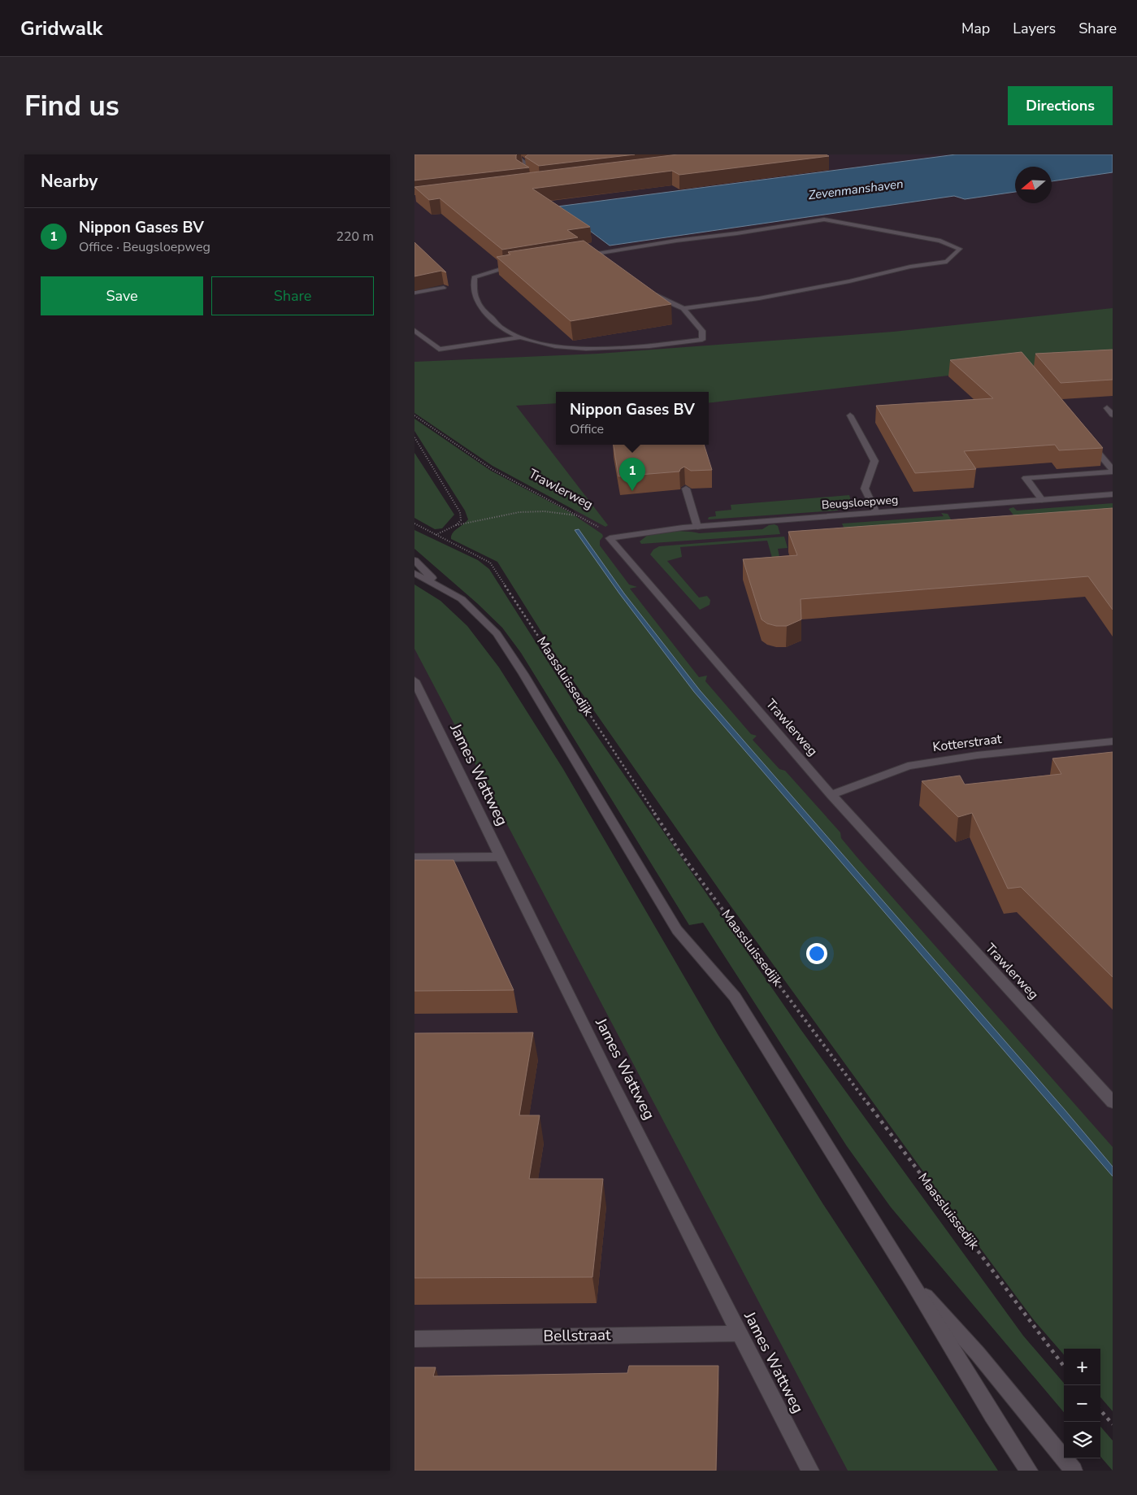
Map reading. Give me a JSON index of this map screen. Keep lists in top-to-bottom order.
{
  "streets": {
    "street": [
      "Trawlerweg",
      "Beugsloepweg",
      "Kotterstraat",
      "James Wattweg",
      "Bellstraat"
    ],
    "path": ["Maassluissedijk"]
  },
  "crossings": [
    ["Trawlerweg", "Beugsloepweg"],
    ["Trawlerweg", "Kotterstraat"],
    ["James Wattweg", "Bellstraat"]
  ],
  "water": ["Zevenmanshaven"],
  "north": "left",
  "page": {
    "header": "Gridwalk",
    "nav": ["Map", "Layers", "Share"],
    "buttons": [
      "Directions",
      ["Save", "Share"]
    ],
    "title": "Find us",
    "heading": "Nearby",
    "list": [
      {
        "mark": "1",
        "name": "Nippon Gases BV",
        "note": "Office · Beugsloepweg",
        "value": "220 m"
      }
    ],
    "popup": ["Nippon Gases BV", "Office"],
    "pins": "1",
    "map_buttons": ["+", "−"]
  }
}
